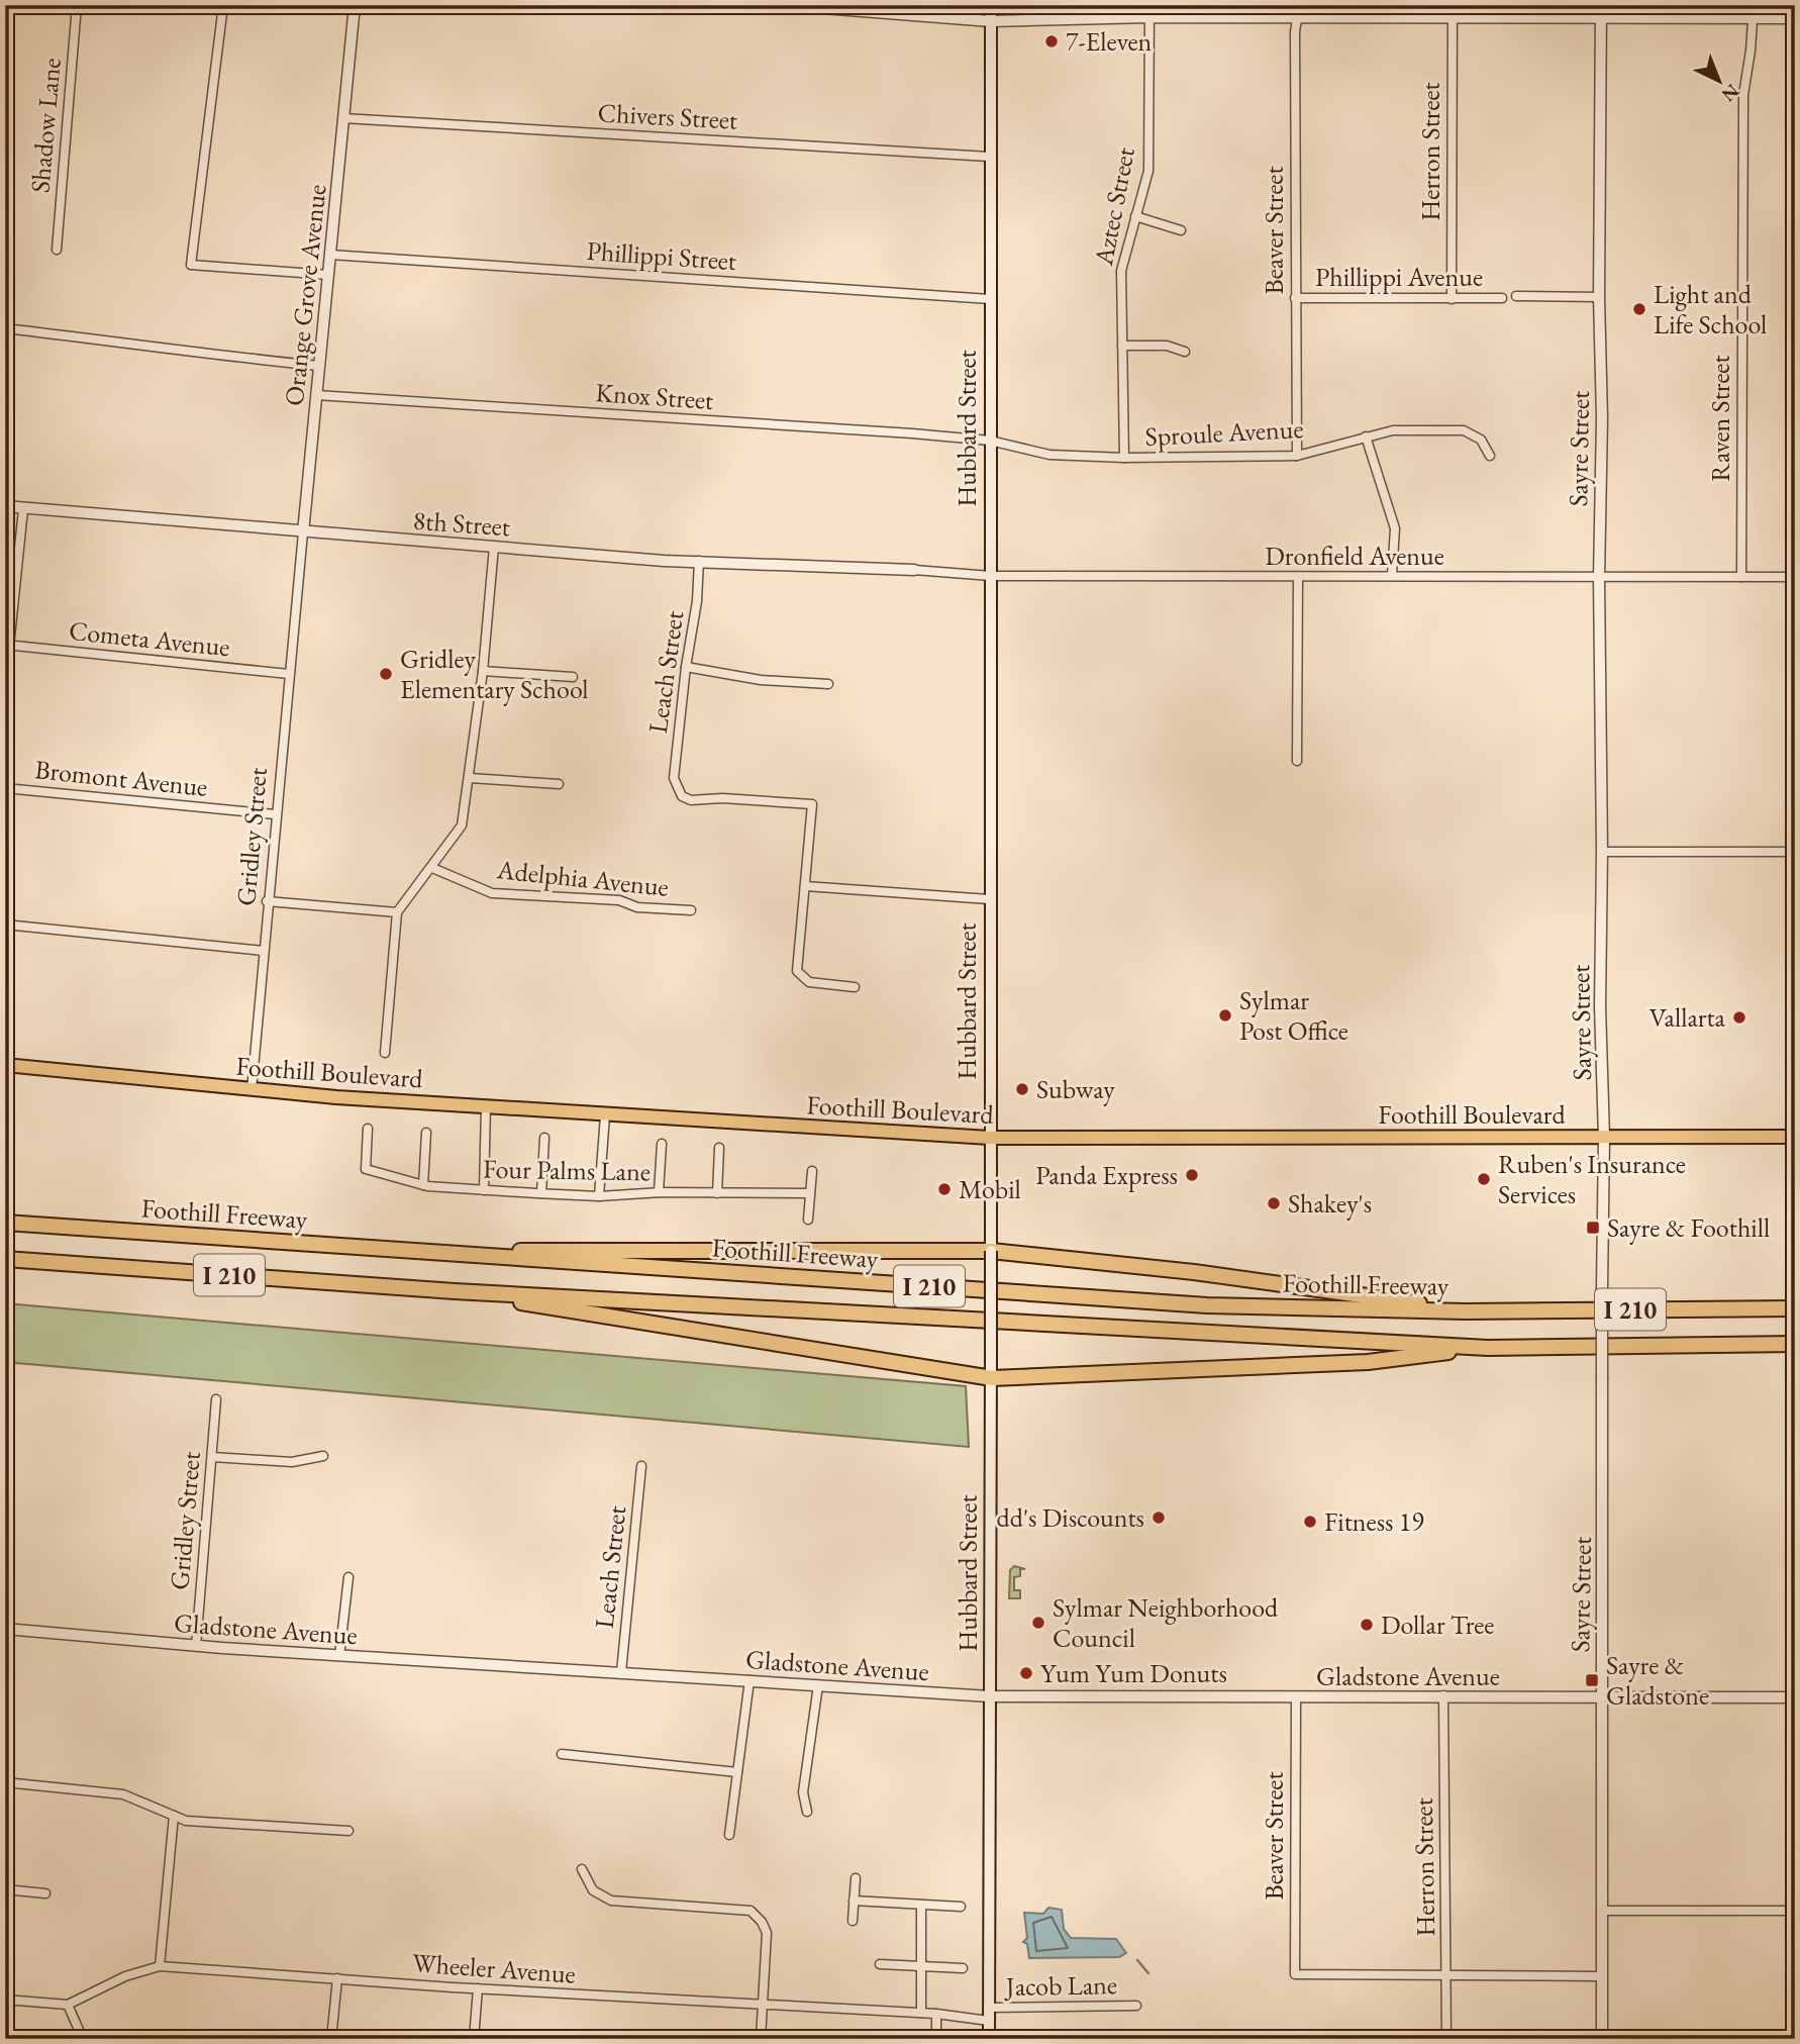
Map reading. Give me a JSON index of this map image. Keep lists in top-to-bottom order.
{
  "streets": {
    "highway": ["Foothill Freeway", "I 210"],
    "main road": ["Hubbard Street", "Foothill Boulevard"],
    "street": [
      "Chivers Street",
      "Shadow Lane",
      "Herron Street",
      "Aztec Street",
      "Beaver Street",
      "Phillippi Street",
      "Phillippi Avenue",
      "Orange Grove Avenue",
      "Knox Street",
      "Raven Street",
      "Sproule Avenue",
      "Sayre Street",
      "8th Street",
      "Dronfield Avenue",
      "Cometa Avenue",
      "Leach Street",
      "Bromont Avenue",
      "Gridley Street",
      "Adelphia Avenue",
      "Four Palms Lane",
      "Gladstone Avenue",
      "Wheeler Avenue",
      "Jacob Lane"
    ]
  },
  "crossings": [
    ["Chivers Street", "Orange Grove Avenue"],
    ["Chivers Street", "Hubbard Street"],
    ["Herron Street", "Beaver Street"],
    ["Herron Street", "Phillippi Avenue"],
    ["Herron Street", "Gladstone Avenue"],
    ["Aztec Street", "Sproule Avenue"],
    ["Beaver Street", "Phillippi Avenue"],
    ["Beaver Street", "Sproule Avenue"],
    ["Beaver Street", "Gladstone Avenue"],
    ["Phillippi Street", "Orange Grove Avenue"],
    ["Phillippi Street", "Hubbard Street"],
    ["Phillippi Avenue", "Sayre Street"],
    ["Orange Grove Avenue", "Knox Street"],
    ["Orange Grove Avenue", "8th Street"],
    ["Orange Grove Avenue", "Gridley Street"],
    ["Knox Street", "Hubbard Street"],
    ["Knox Street", "Sproule Avenue"],
    ["Raven Street", "Dronfield Avenue"],
    ["Hubbard Street", "Sproule Avenue"],
    ["Hubbard Street", "Dronfield Avenue"],
    ["Hubbard Street", "Foothill Boulevard"],
    ["Hubbard Street", "Gladstone Avenue"],
    ["Hubbard Street", "Wheeler Avenue"],
    ["Hubbard Street", "Jacob Lane"],
    ["Sayre Street", "Dronfield Avenue"],
    ["Sayre Street", "Foothill Boulevard"],
    ["Sayre Street", "Gladstone Avenue"],
    ["8th Street", "Dronfield Avenue"],
    ["8th Street", "Leach Street"],
    ["Cometa Avenue", "Gridley Street"],
    ["Leach Street", "Gladstone Avenue"],
    ["Bromont Avenue", "Gridley Street"],
    ["Gridley Street", "Foothill Boulevard"],
    ["Gridley Street", "Gladstone Avenue"]
  ],
  "places": {
    "other": [
      "7-Eleven",
      "Light and Life School",
      "Gridley Elementary School",
      "Sylmar Post Office",
      "Vallarta",
      "Subway",
      "Panda Express",
      "Ruben's Insurance Services",
      "Mobil",
      "Shakey's",
      "dd's Discounts",
      "Fitness 19",
      "Sylmar Neighborhood Council",
      "Dollar Tree",
      "Yum Yum Donuts"
    ],
    "transit": ["Sayre & Foothill", "Sayre & Gladstone"]
  },
  "north": "bottom right"
}
